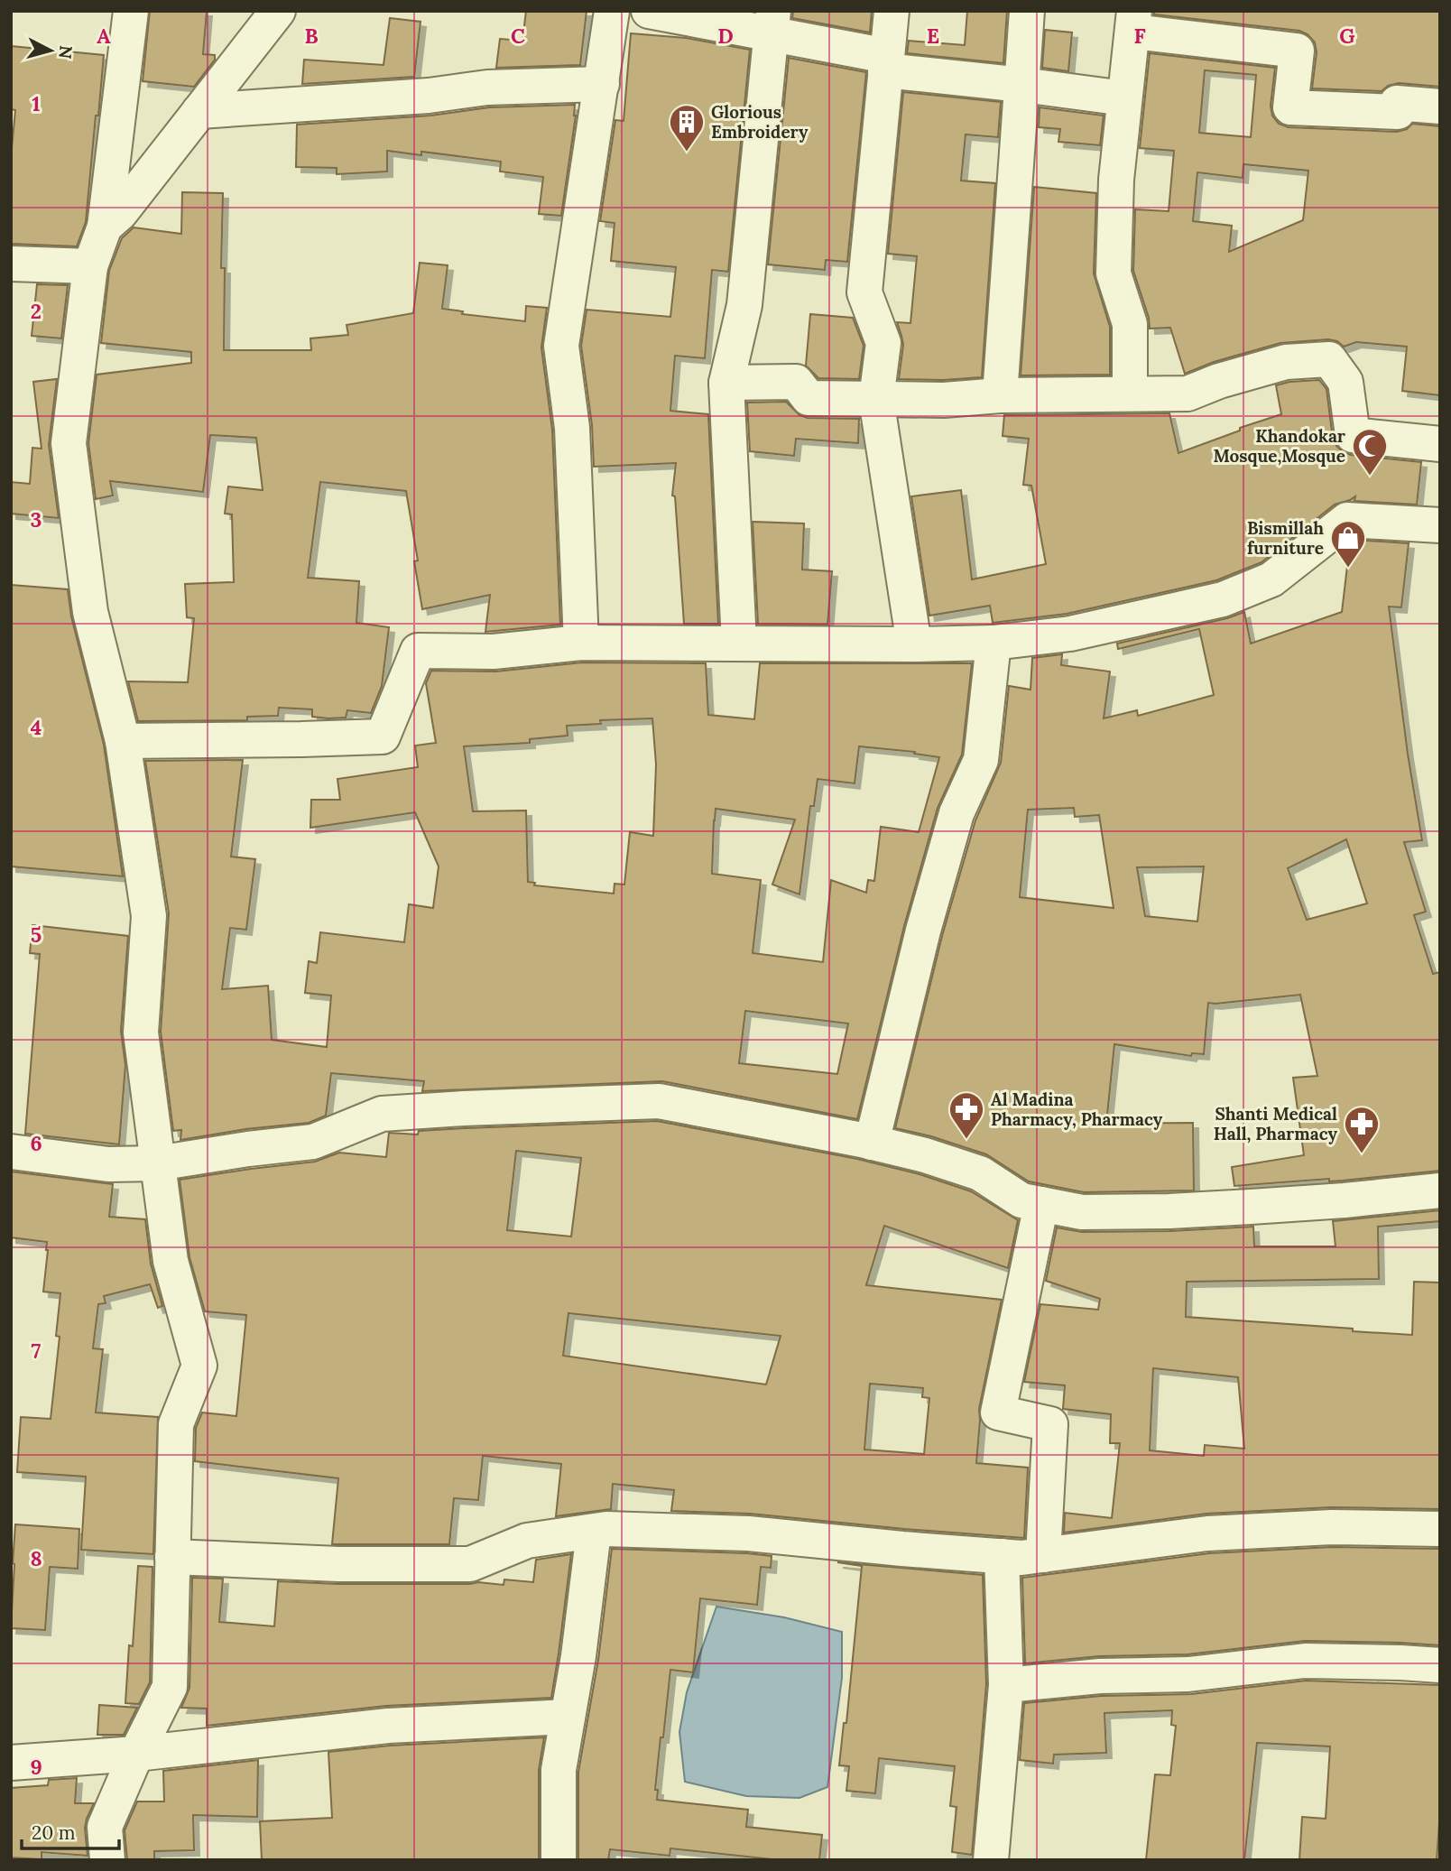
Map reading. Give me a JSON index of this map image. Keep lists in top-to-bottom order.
{
  "places": {
    "building": ["Glorious Embroidery"],
    "mosque": ["Khandokar Mosque,Mosque"],
    "shop": ["Bismillah furniture"],
    "pharmacy": ["Al Madina Pharmacy, Pharmacy", "Shanti Medical Hall, Pharmacy"]
  },
  "scale_bar": "20 m",
  "north": "right",
  "grid": {
    "columns": [
      "A",
      "B",
      "C",
      "D",
      "E",
      "F",
      "G"
    ],
    "rows": [
      "1",
      "2",
      "3",
      "4",
      "5",
      "6",
      "7",
      "8",
      "9"
    ]
  }
}
